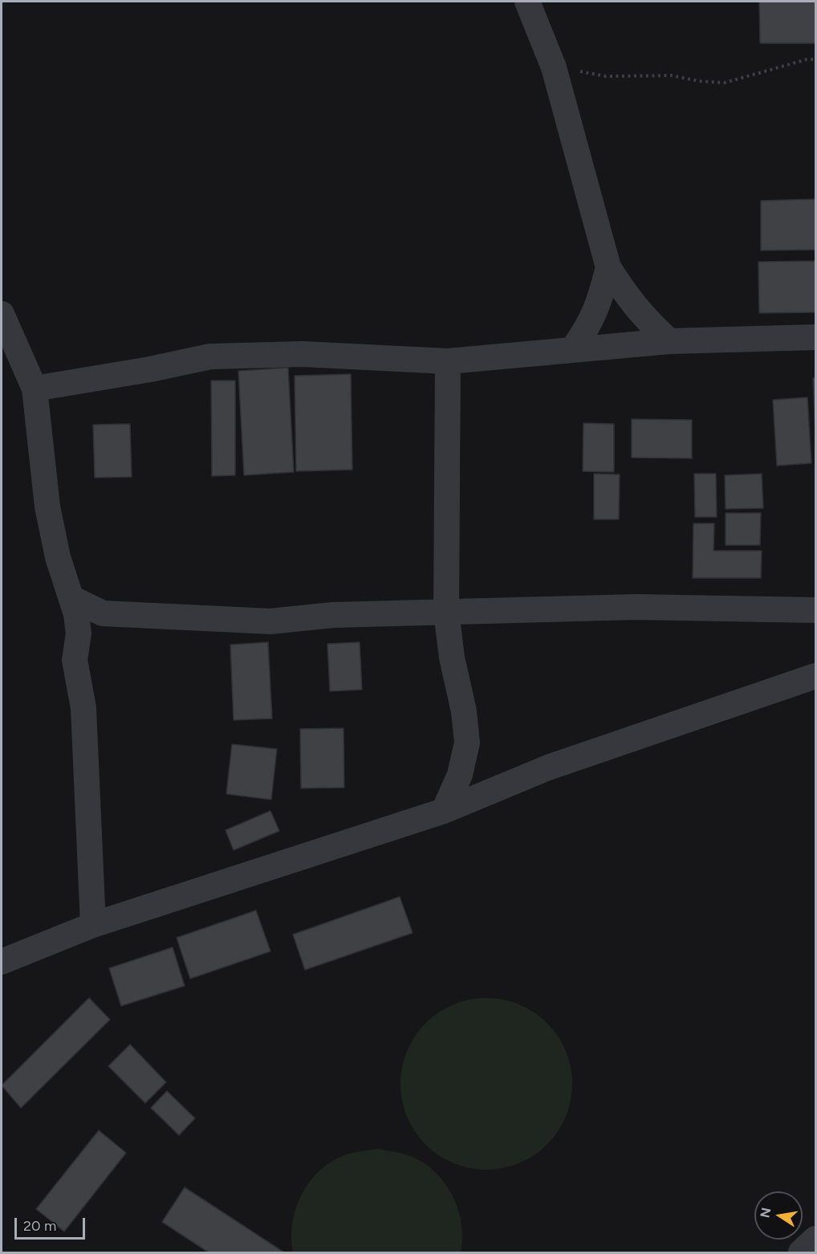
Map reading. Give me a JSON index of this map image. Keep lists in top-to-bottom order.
{
  "scale_bar": "20 m",
  "north": "left"
}
